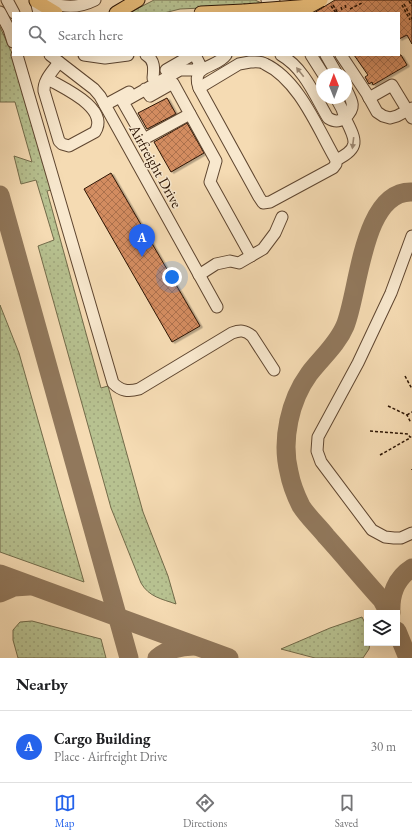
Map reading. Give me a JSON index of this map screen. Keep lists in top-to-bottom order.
{
  "streets": {
    "street": ["Airfreight Drive"]
  },
  "north": "top",
  "page": {
    "search": "Search here",
    "pins": "A",
    "heading": "Nearby",
    "list": [
      {
        "mark": "A",
        "name": "Cargo Building",
        "note": "Place · Airfreight Drive",
        "value": "30 m"
      }
    ],
    "nav": ["Map", "Directions", "Saved"]
  }
}
